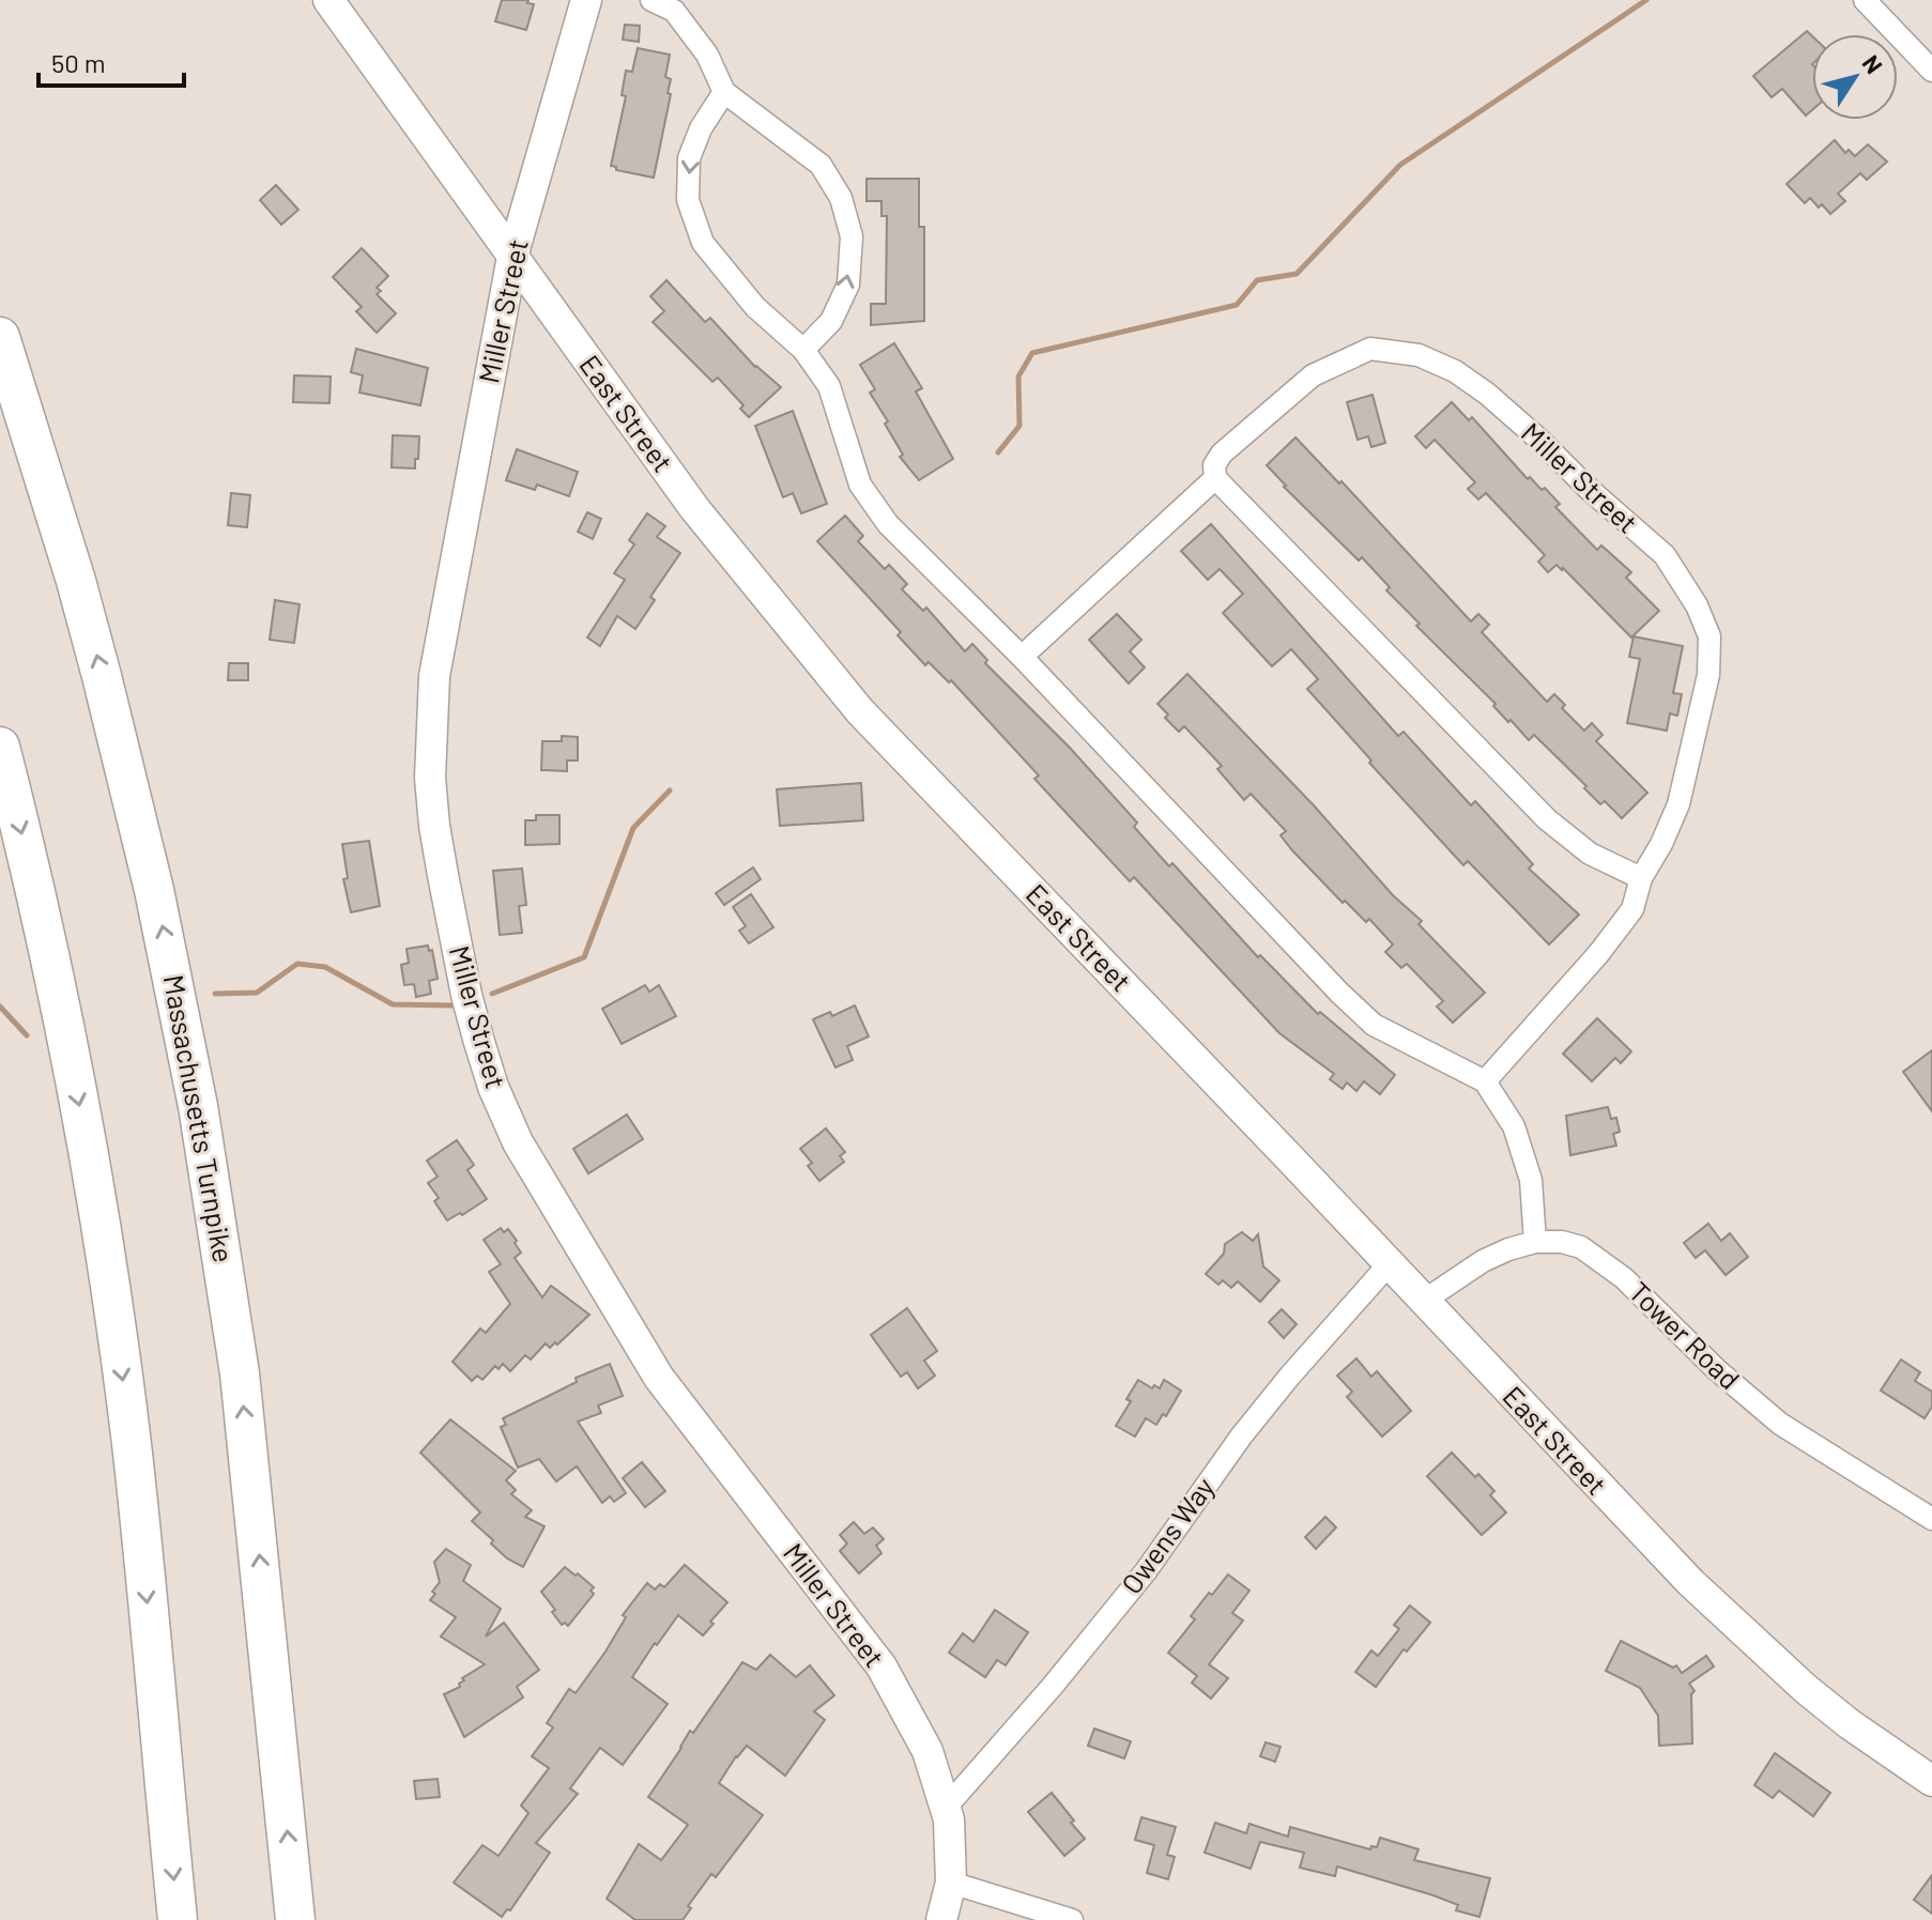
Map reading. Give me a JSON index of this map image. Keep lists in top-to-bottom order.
{
  "streets": {
    "highway": ["Massachusetts Turnpike"],
    "main road": ["Miller Street", "East Street"],
    "street": ["Tower Road", "Owens Way"]
  },
  "crossings": [
    ["Miller Street", "East Street"],
    ["Miller Street", "Owens Way"],
    ["East Street", "Tower Road"],
    ["East Street", "Owens Way"]
  ],
  "scale_bar": "50 m",
  "north": "top right"
}
